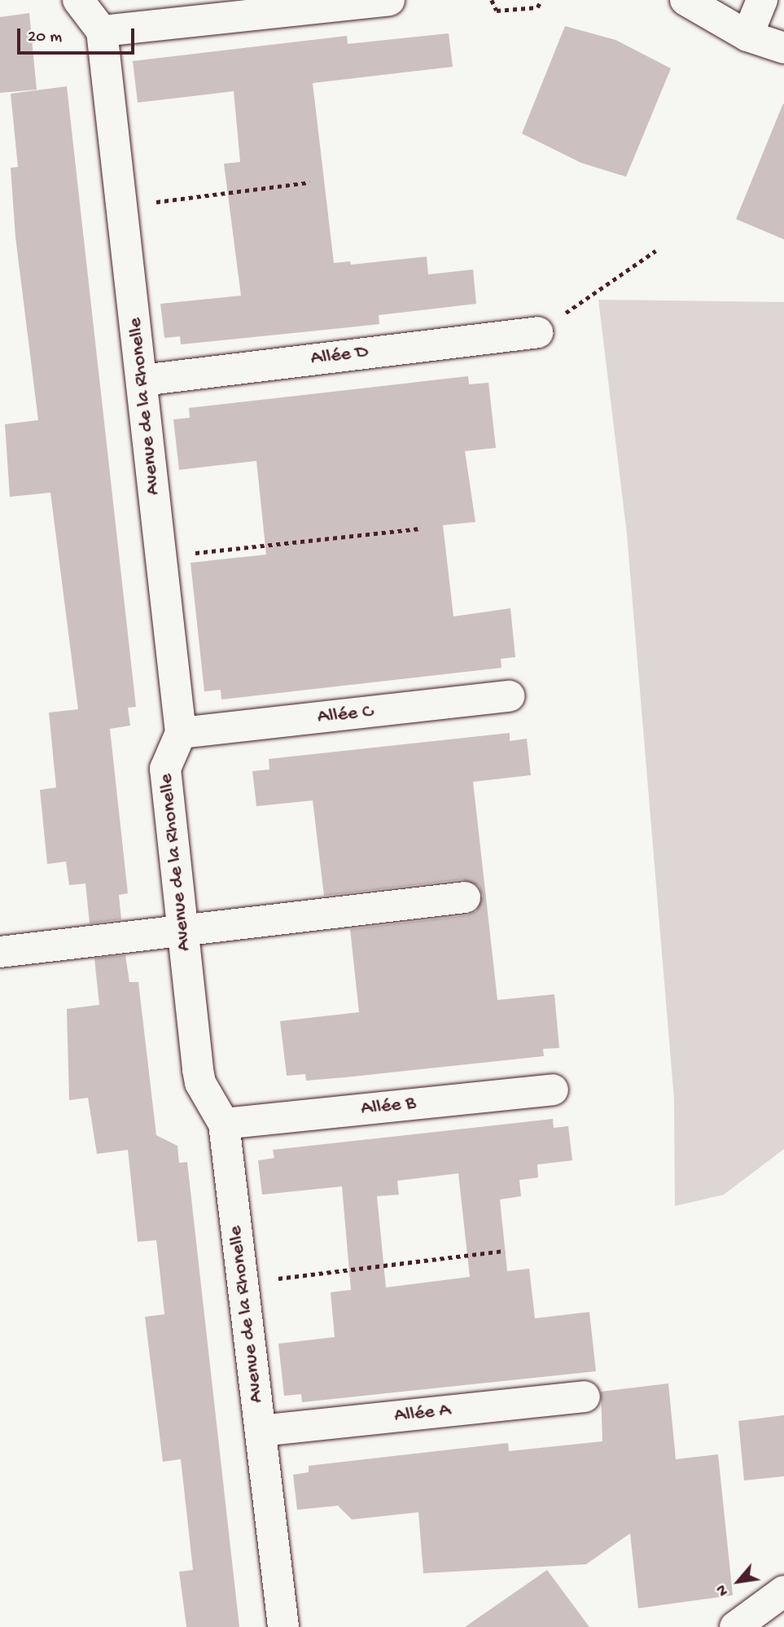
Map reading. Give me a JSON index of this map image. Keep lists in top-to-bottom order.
{
  "streets": {
    "street": [
      "Allée D",
      "Avenue de la Rhonelle",
      "Allée C",
      "Allée B",
      "Allée A"
    ]
  },
  "crossings": [
    ["Allée D", "Avenue de la Rhonelle"],
    ["Avenue de la Rhonelle", "Allée C"],
    ["Avenue de la Rhonelle", "Allée B"],
    ["Avenue de la Rhonelle", "Allée A"]
  ],
  "scale_bar": "20 m",
  "north": "bottom left"
}
